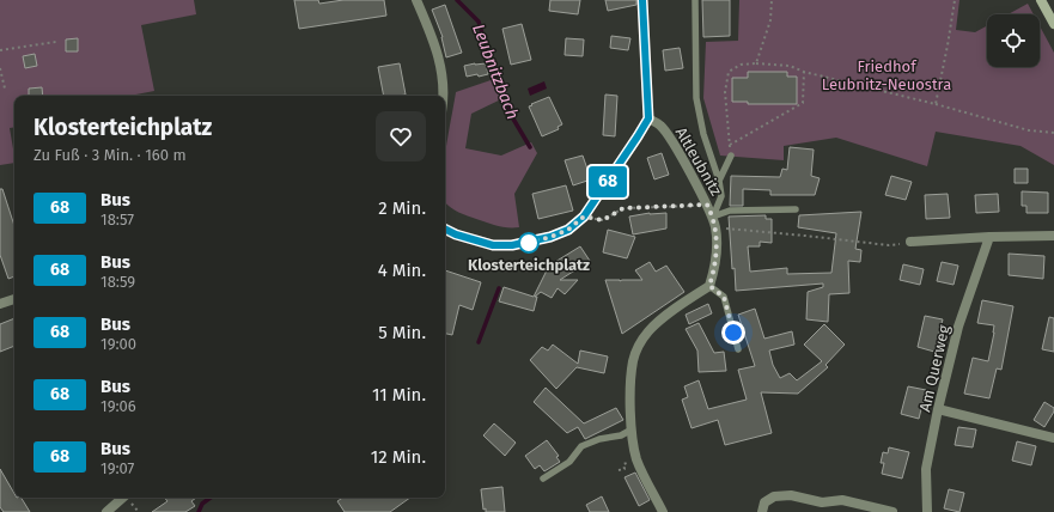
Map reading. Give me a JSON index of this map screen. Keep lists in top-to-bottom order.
{
  "streets": {
    "street": ["Altleubnitz", "Am Querweg"]
  },
  "water": ["Leubnitzbach"],
  "parks": ["Friedhof Leubnitz-Neuostra"],
  "places": ["Klosterteichplatz"],
  "lines": ["bus line 68"],
  "page": {
    "on_map": "68",
    "heading": ["Klosterteichplatz", "Zu Fuß · 3 Min. · 160 m"],
    "list": [
      {
        "mark": "68",
        "name": "Bus",
        "note": "18:57",
        "value": "2 Min."
      },
      {
        "mark": "68",
        "name": "Bus",
        "note": "18:59",
        "value": "4 Min."
      },
      {
        "mark": "68",
        "name": "Bus",
        "note": "19:00",
        "value": "5 Min."
      },
      {
        "mark": "68",
        "name": "Bus",
        "note": "19:06",
        "value": "11 Min."
      },
      {
        "mark": "68",
        "name": "Bus",
        "note": "19:07",
        "value": "12 Min."
      }
    ]
  }
}
